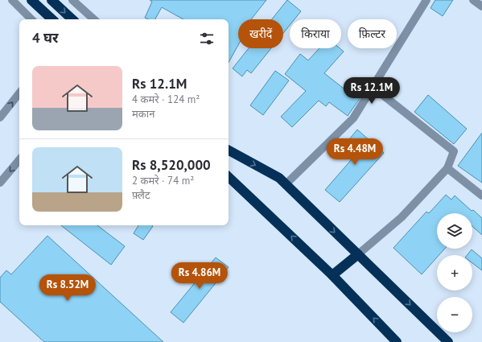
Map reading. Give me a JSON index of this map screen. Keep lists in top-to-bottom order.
{
  "page": {
    "chip": ["खरीदें", "किराया", "फ़िल्टर"],
    "heading": "4 घर",
    "list": [
      {
        "name": "Rs 12.1M",
        "note": "4 कमरे · 124 m² · मकान"
      },
      {
        "name": "Rs 8,520,000",
        "note": "2 कमरे · 74 m² · फ़्लैट"
      }
    ],
    "price": [
      "Rs 12.1M",
      "Rs 4.48M",
      "Rs 4.86M",
      "Rs 8.52M"
    ],
    "map_buttons": ["+", "−"]
  }
}
